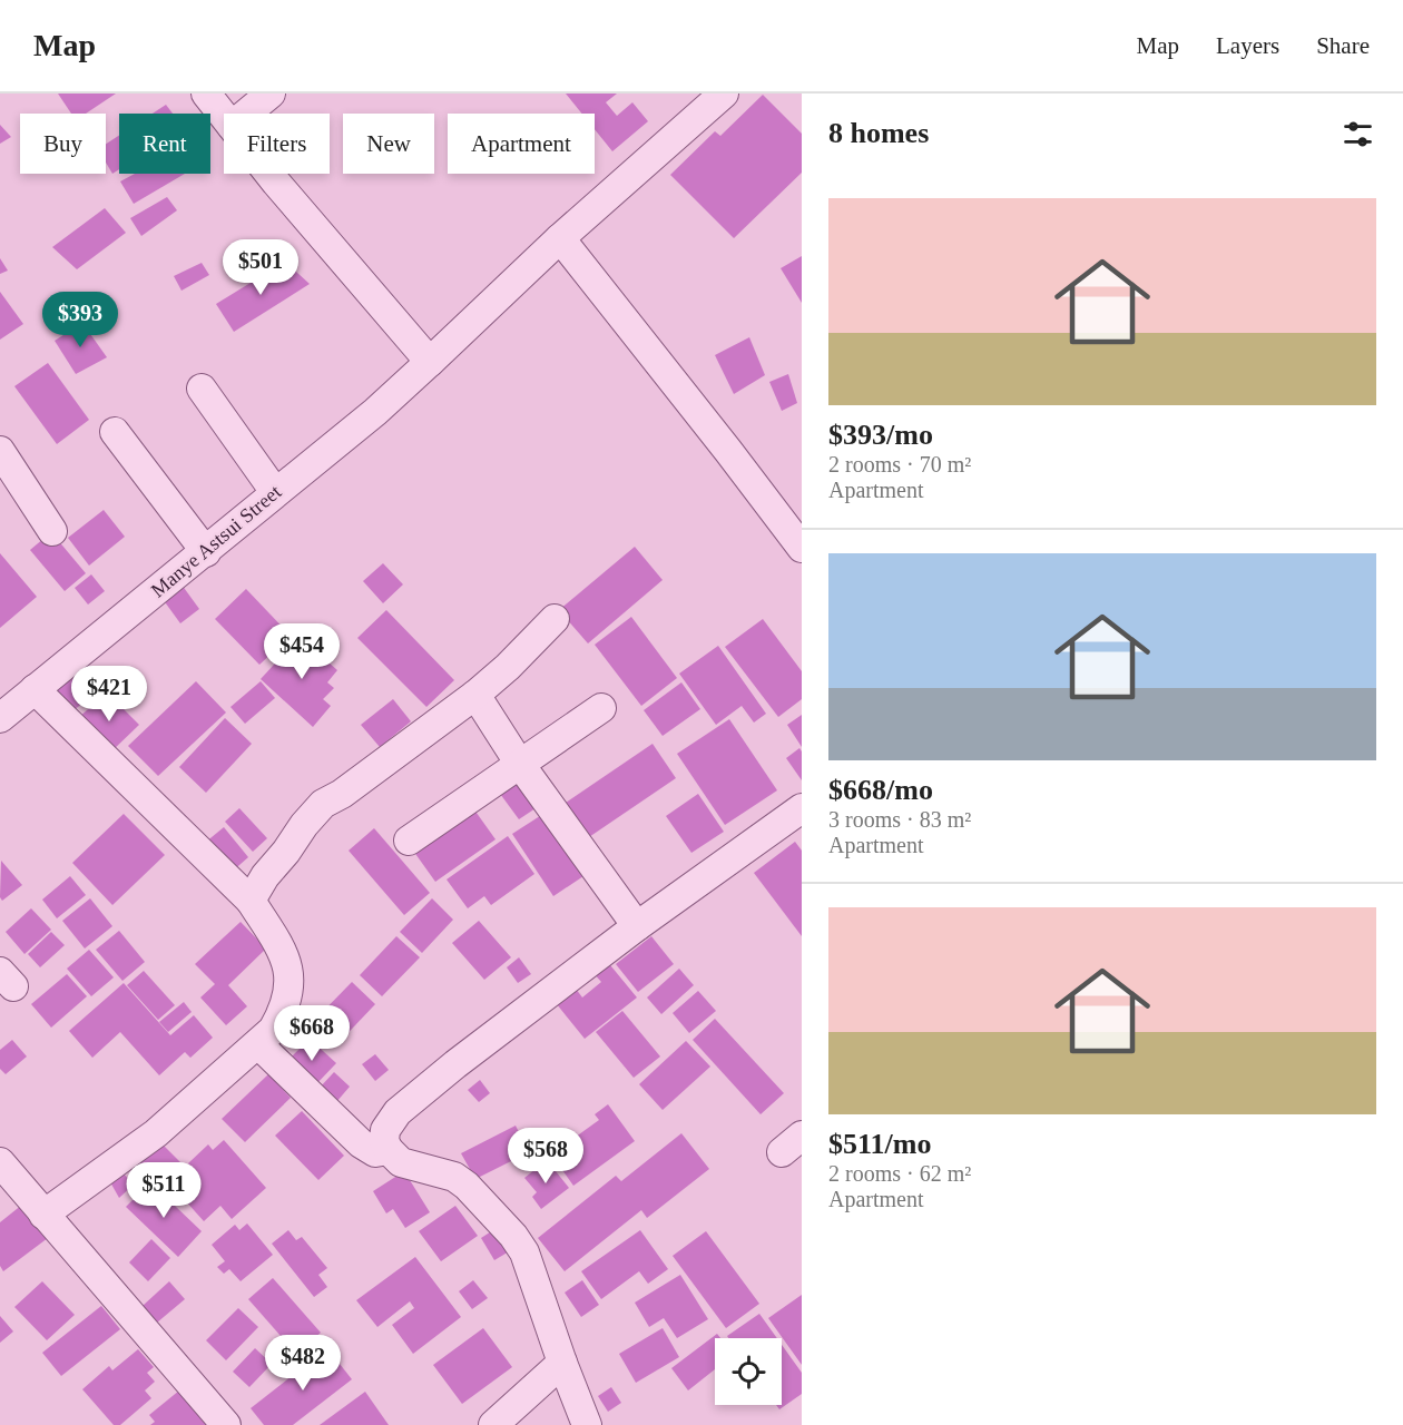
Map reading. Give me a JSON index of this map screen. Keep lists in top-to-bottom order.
{
  "streets": {
    "street": ["Manye Astsui Street"]
  },
  "page": {
    "header": "Map",
    "nav": ["Map", "Layers", "Share"],
    "heading": "8 homes",
    "chip": [
      "Buy",
      "Rent",
      "Filters",
      "New",
      "Apartment"
    ],
    "list": [
      {
        "name": "$393/mo",
        "note": "2 rooms · 70 m² · Apartment"
      },
      {
        "name": "$668/mo",
        "note": "3 rooms · 83 m² · Apartment"
      },
      {
        "name": "$511/mo",
        "note": "2 rooms · 62 m² · Apartment"
      }
    ],
    "price": [
      "$501",
      "$393",
      "$454",
      "$421",
      "$668",
      "$568",
      "$511",
      "$482"
    ]
  }
}
